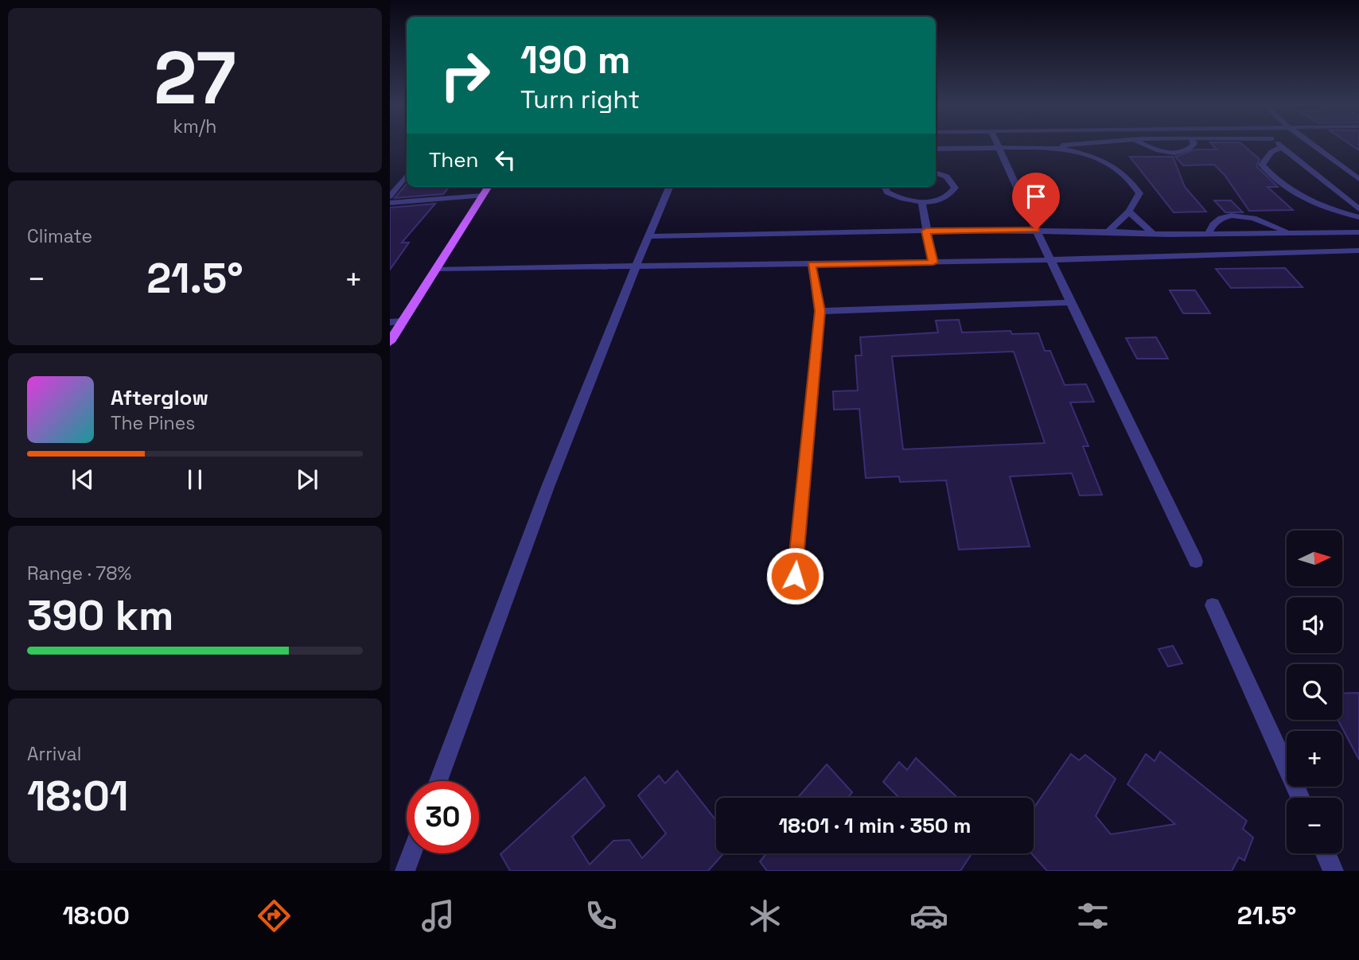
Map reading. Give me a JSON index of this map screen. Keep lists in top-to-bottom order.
{
  "north": "right",
  "page": {
    "tile": [
      ["27", "km/h"],
      "Climate",
      ["Range · 78%", "390 km"],
      ["Arrival", "18:01"]
    ],
    "turn": ["190 m", "Turn right"],
    "then": "Then",
    "heat": ["−", "21.5°", "+"],
    "song": ["Afterglow", "The Pines"],
    "map_buttons": ["+", "−"],
    "limit": "30",
    "trip": "18:01 · 1 min · 350 m",
    "tabs": ["18:00", "21.5°"]
  }
}
